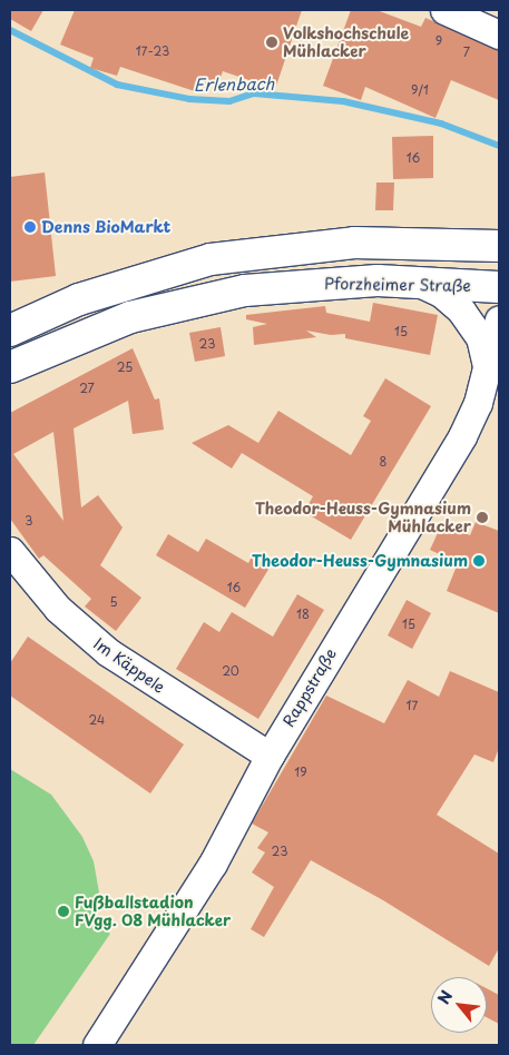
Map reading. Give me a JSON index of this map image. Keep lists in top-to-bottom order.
{
  "streets": {
    "main road": ["Pforzheimer Straße"],
    "street": ["Im Käppele", "Rappstraße"]
  },
  "crossings": [
    ["Im Käppele", "Rappstraße"]
  ],
  "water": ["Erlenbach"],
  "places": [
    "Volkshochschule Mühlacker",
    "Denns BioMarkt",
    "Theodor-Heuss-Gymnasium Mühlacker",
    "Theodor-Heuss-Gymnasium",
    "Fußballstadion FVgg. 08 Mühlacker"
  ],
  "house_numbers": [
    "9",
    "17-23",
    "7",
    "9/1",
    "16",
    "15",
    "23",
    "25",
    "27",
    "8",
    "3",
    "16",
    "5",
    "18",
    "15",
    "20",
    "17",
    "24",
    "19",
    "23"
  ],
  "north": "top left"
}
